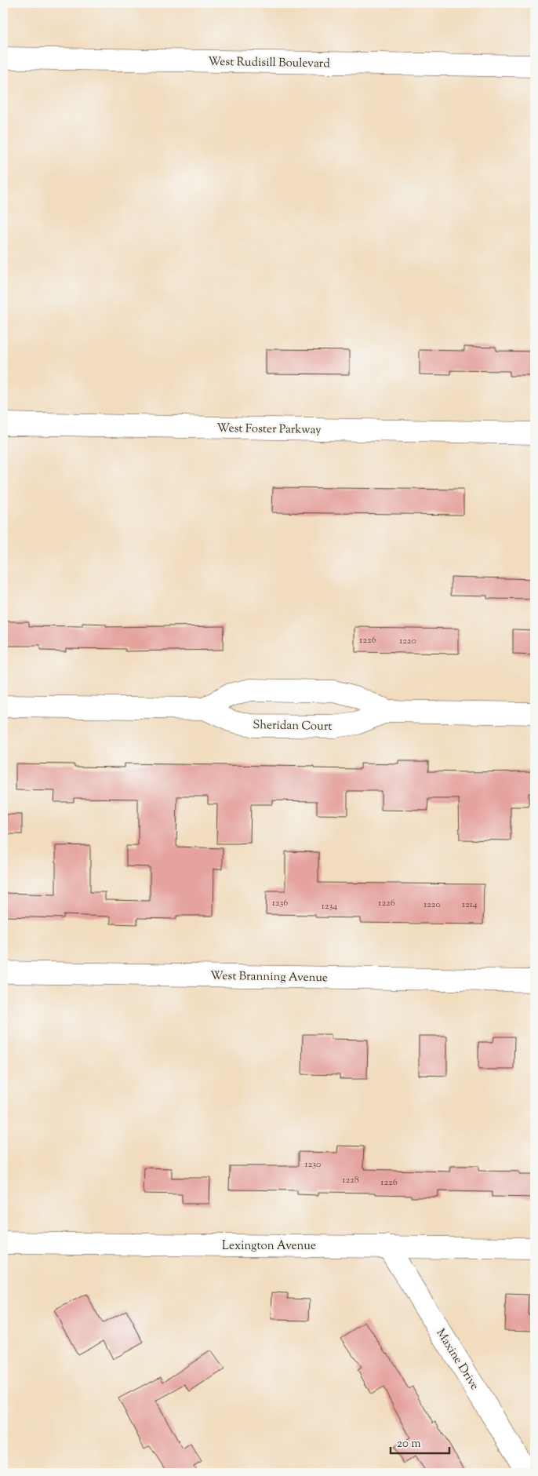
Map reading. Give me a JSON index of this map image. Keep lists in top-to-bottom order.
{
  "streets": {
    "street": [
      "West Rudisill Boulevard",
      "West Foster Parkway",
      "Sheridan Court",
      "West Branning Avenue",
      "Lexington Avenue",
      "Maxine Drive"
    ]
  },
  "crossings": [
    ["Lexington Avenue", "Maxine Drive"]
  ],
  "house_numbers": [
    "1226",
    "1220",
    "1236",
    "1226",
    "1220",
    "1214",
    "1234",
    "1230",
    "1228",
    "1226"
  ],
  "scale_bar": "20 m"
}
